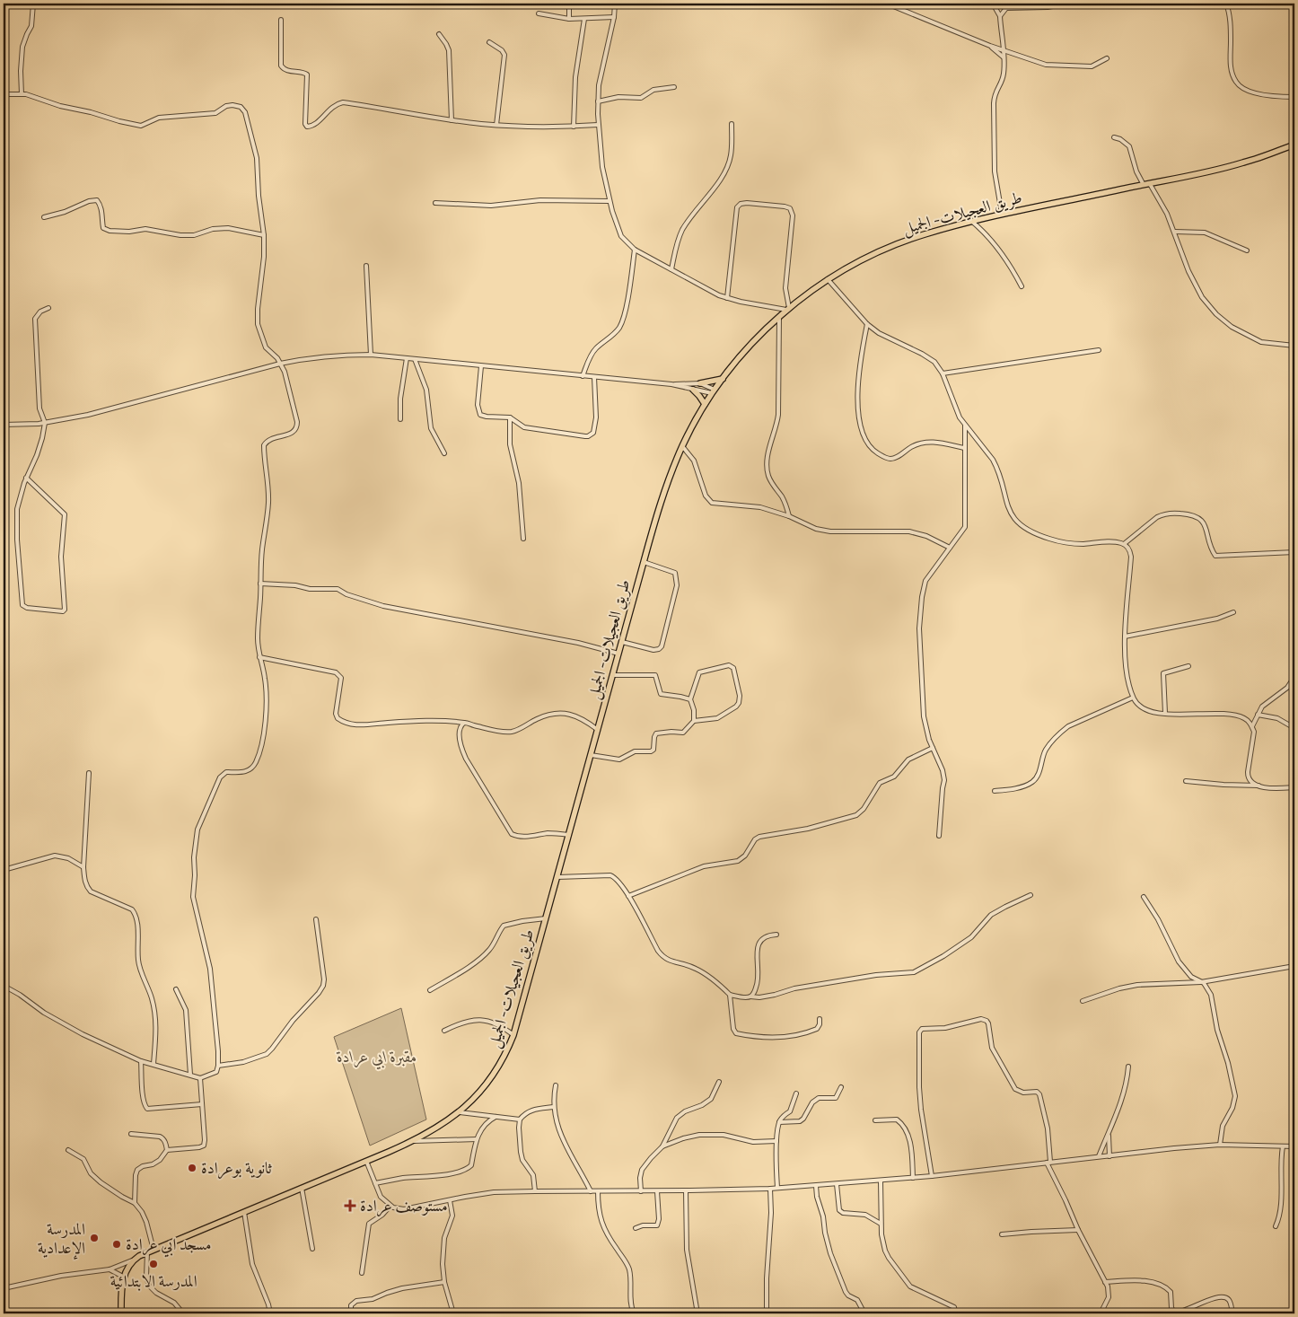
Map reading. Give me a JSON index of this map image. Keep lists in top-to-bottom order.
{
  "streets": {
    "main road": ["طريق العجيلات- الجميل"]
  },
  "parks": ["مقبرة ابي عرادة"],
  "places": {
    "other": [
      "ثانوية بوعرادة",
      "المدرسة الإعدادية",
      "مسجد ابي عرادة",
      "المدرسة الابتدائية"
    ],
    "health": ["مستوصف عرادة"]
  }
}
